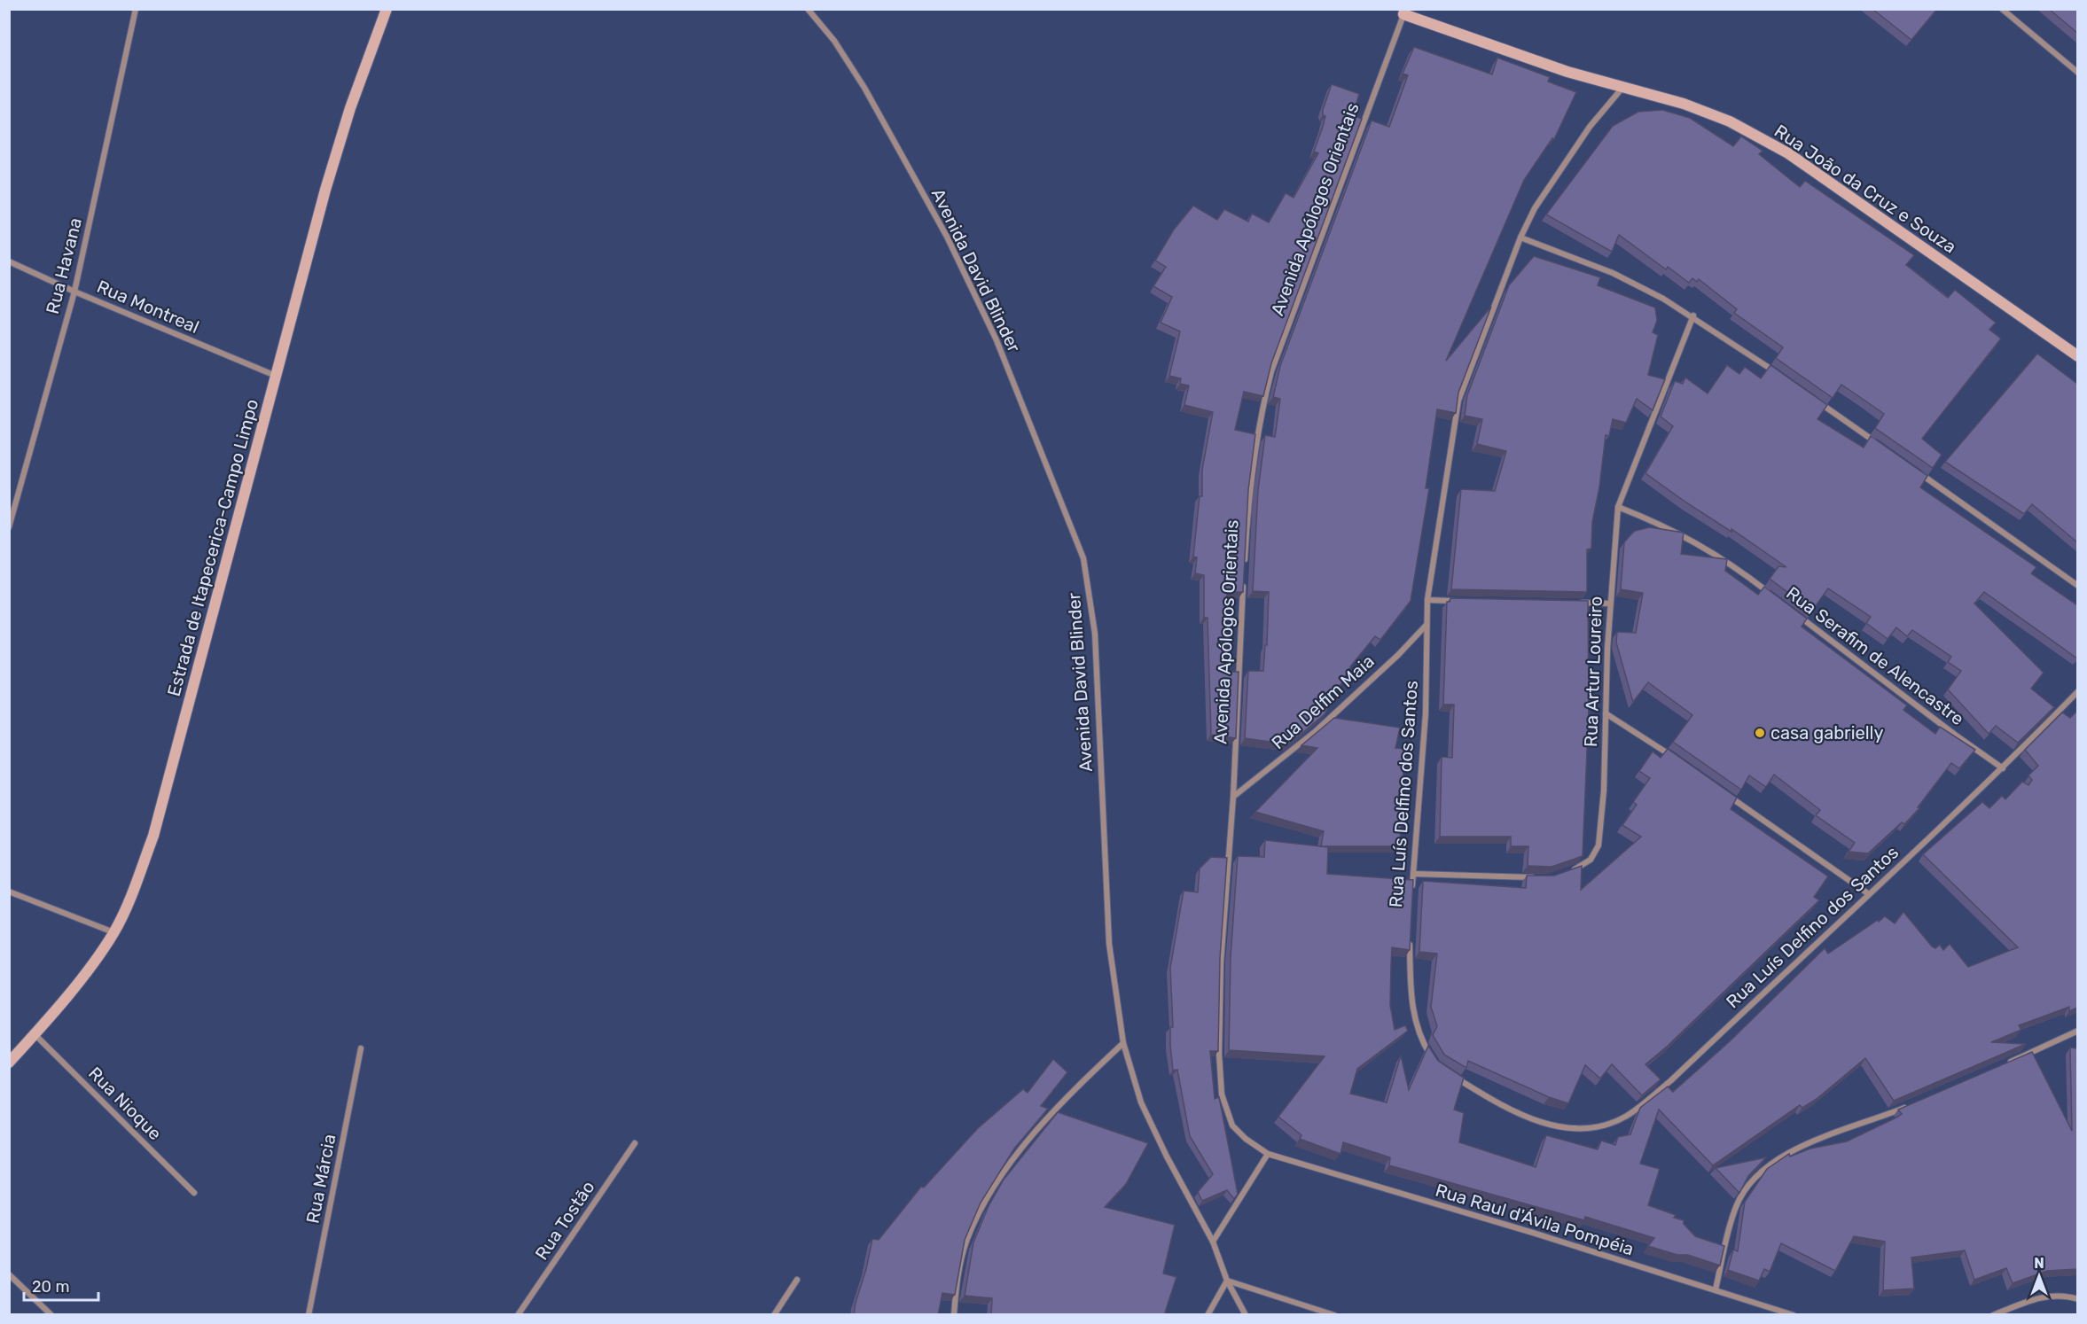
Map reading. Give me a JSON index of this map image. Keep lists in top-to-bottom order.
{
  "streets": {
    "main road": ["Rua João da Cruz e Souza", "Estrada de Itapecerica-Campo Limpo"],
    "street": [
      "Avenida Apólogos Orientais",
      "Rua Havana",
      "Avenida David Blinder",
      "Rua Montreal",
      "Rua Serafim de Alencastre",
      "Rua Artur Loureiro",
      "Rua Delfim Maia",
      "Rua Luís Delfino dos Santos",
      "Rua Nioque",
      "Rua Márcia",
      "Rua Raul d'Ávila Pompéia",
      "Rua Tostão"
    ]
  },
  "crossings": [
    ["Rua João da Cruz e Souza", "Avenida Apólogos Orientais"],
    ["Rua João da Cruz e Souza", "Rua Luís Delfino dos Santos"],
    ["Avenida Apólogos Orientais", "Rua Delfim Maia"],
    ["Avenida Apólogos Orientais", "Rua Raul d'Ávila Pompéia"],
    ["Rua Havana", "Rua Montreal"],
    ["Rua Montreal", "Estrada de Itapecerica-Campo Limpo"],
    ["Estrada de Itapecerica-Campo Limpo", "Rua Nioque"],
    ["Rua Serafim de Alencastre", "Rua Artur Loureiro"],
    ["Rua Serafim de Alencastre", "Rua Luís Delfino dos Santos"],
    ["Rua Delfim Maia", "Rua Luís Delfino dos Santos"]
  ],
  "places": ["casa gabrielly"],
  "scale_bar": "20 m",
  "north": "top"
}
